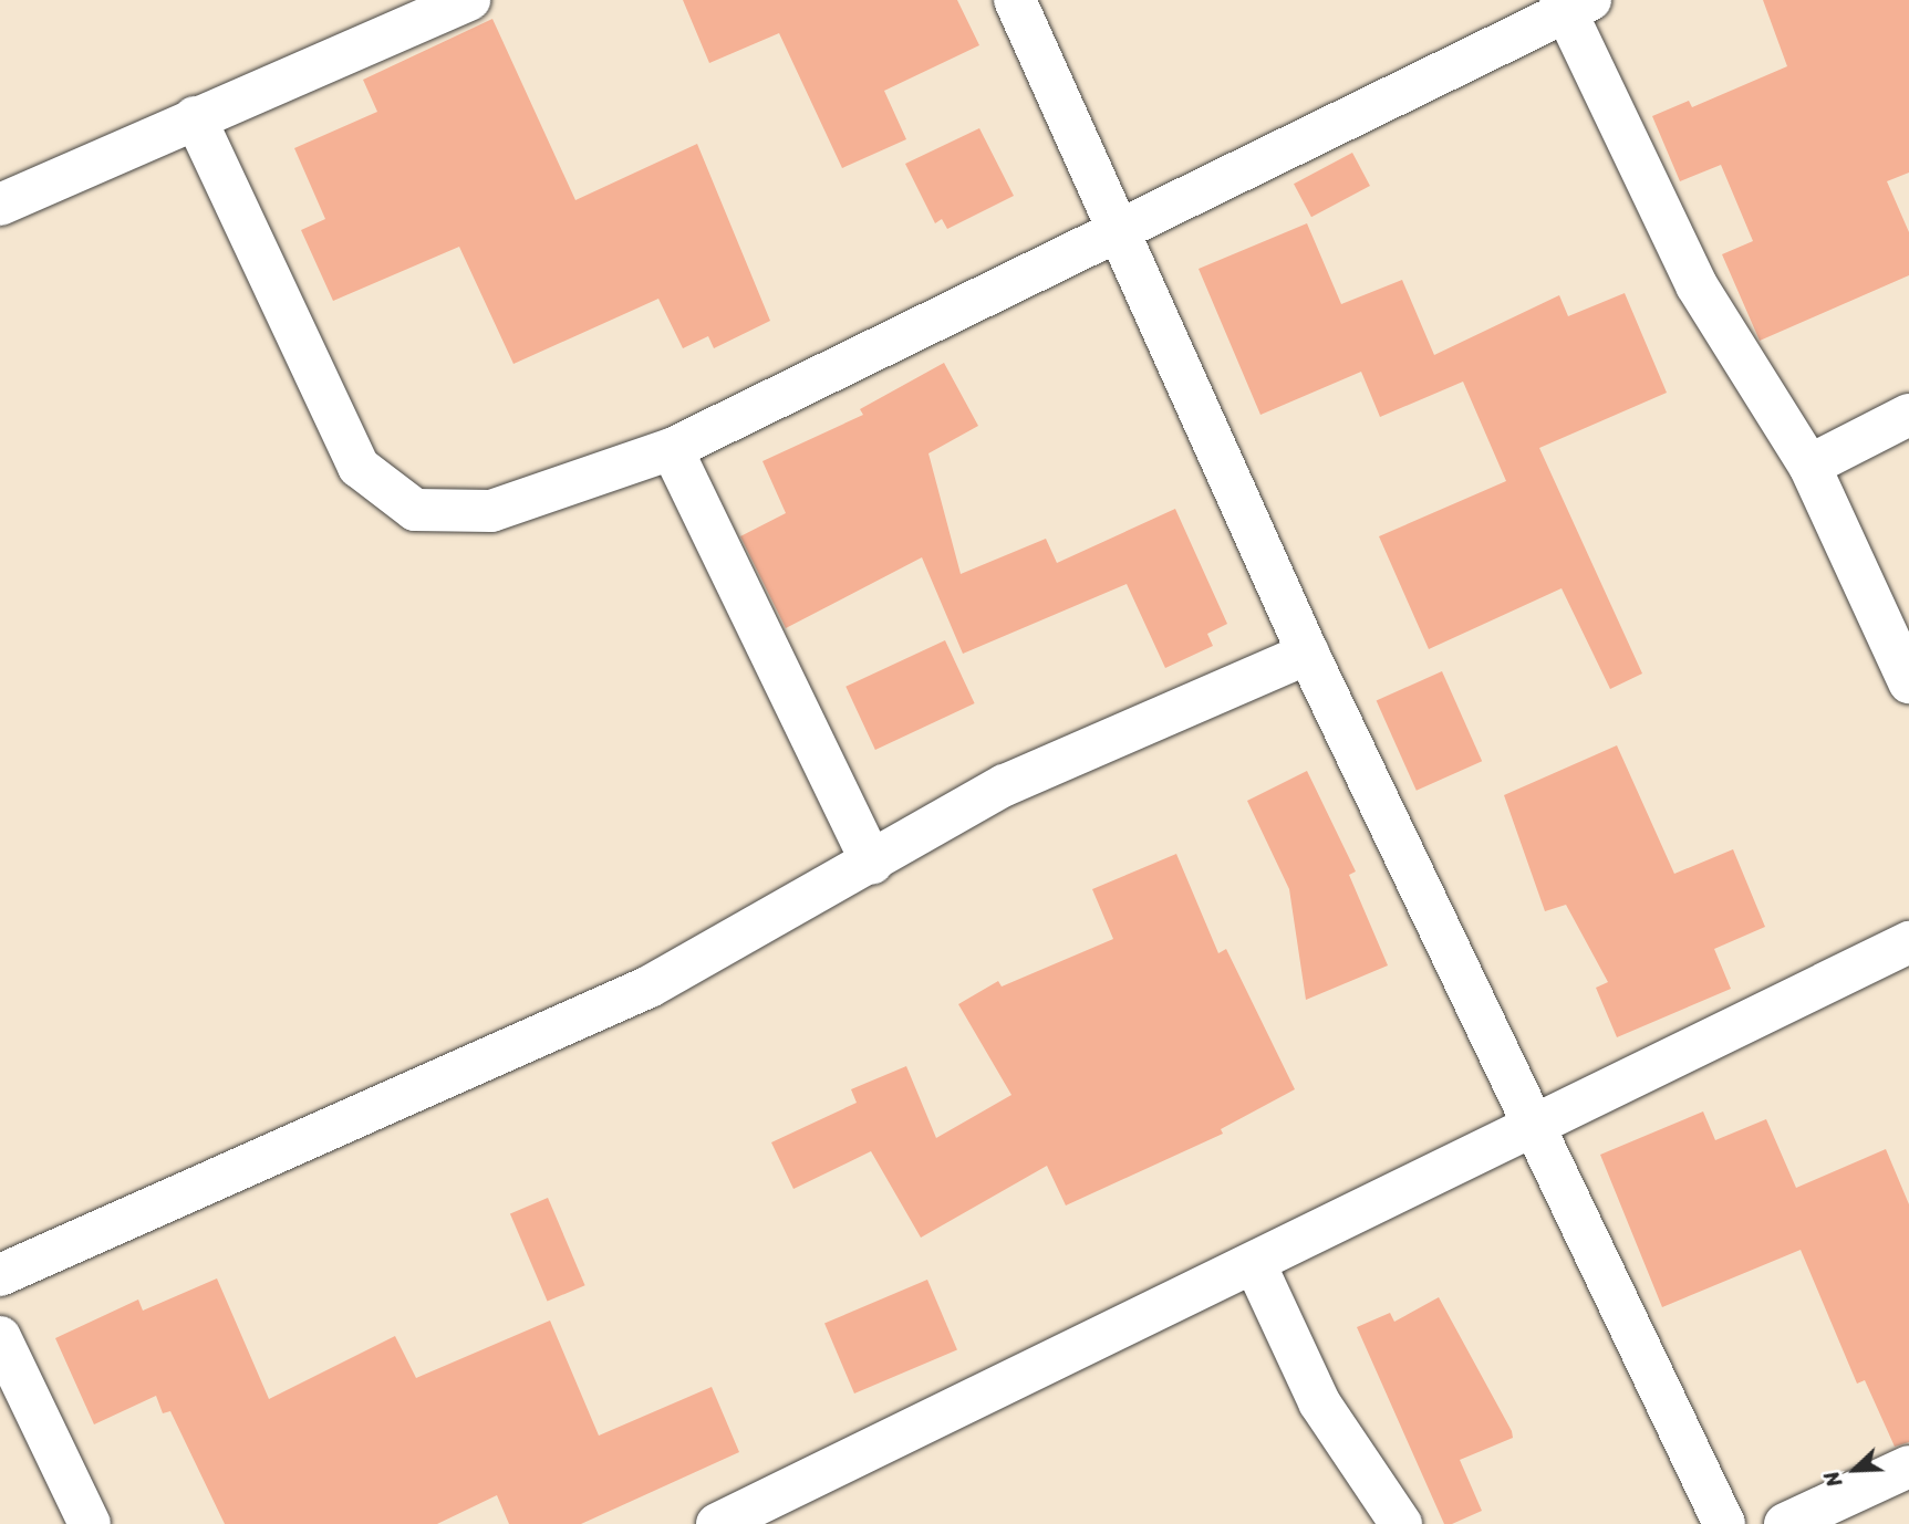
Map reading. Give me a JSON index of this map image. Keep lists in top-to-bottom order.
{
  "north": "bottom left"
}
